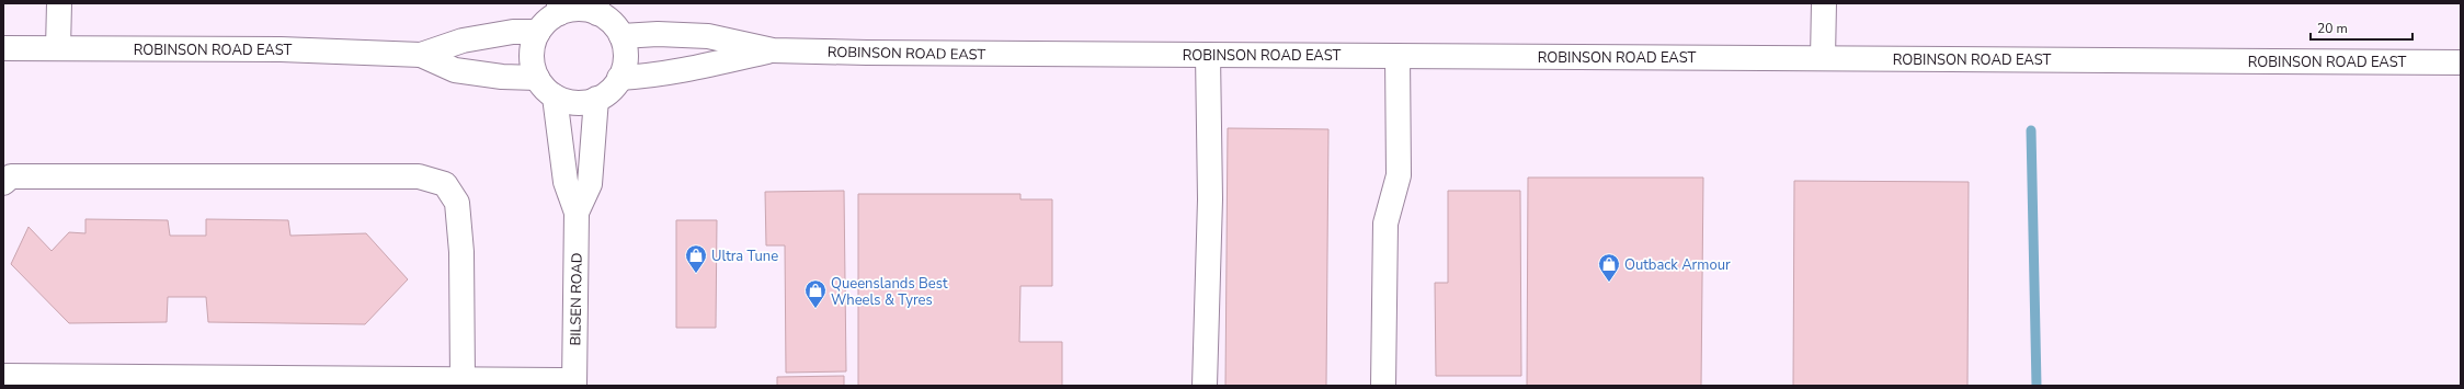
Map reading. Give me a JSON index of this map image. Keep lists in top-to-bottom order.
{
  "streets": {
    "main road": ["ROBINSON ROAD EAST", "BILSEN ROAD"]
  },
  "crossings": [
    ["ROBINSON ROAD EAST", "BILSEN ROAD"]
  ],
  "places": {
    "shop": ["Ultra Tune", "Outback Armour", "Queenslands Best Wheels & Tyres"]
  },
  "scale_bar": "20 m"
}
